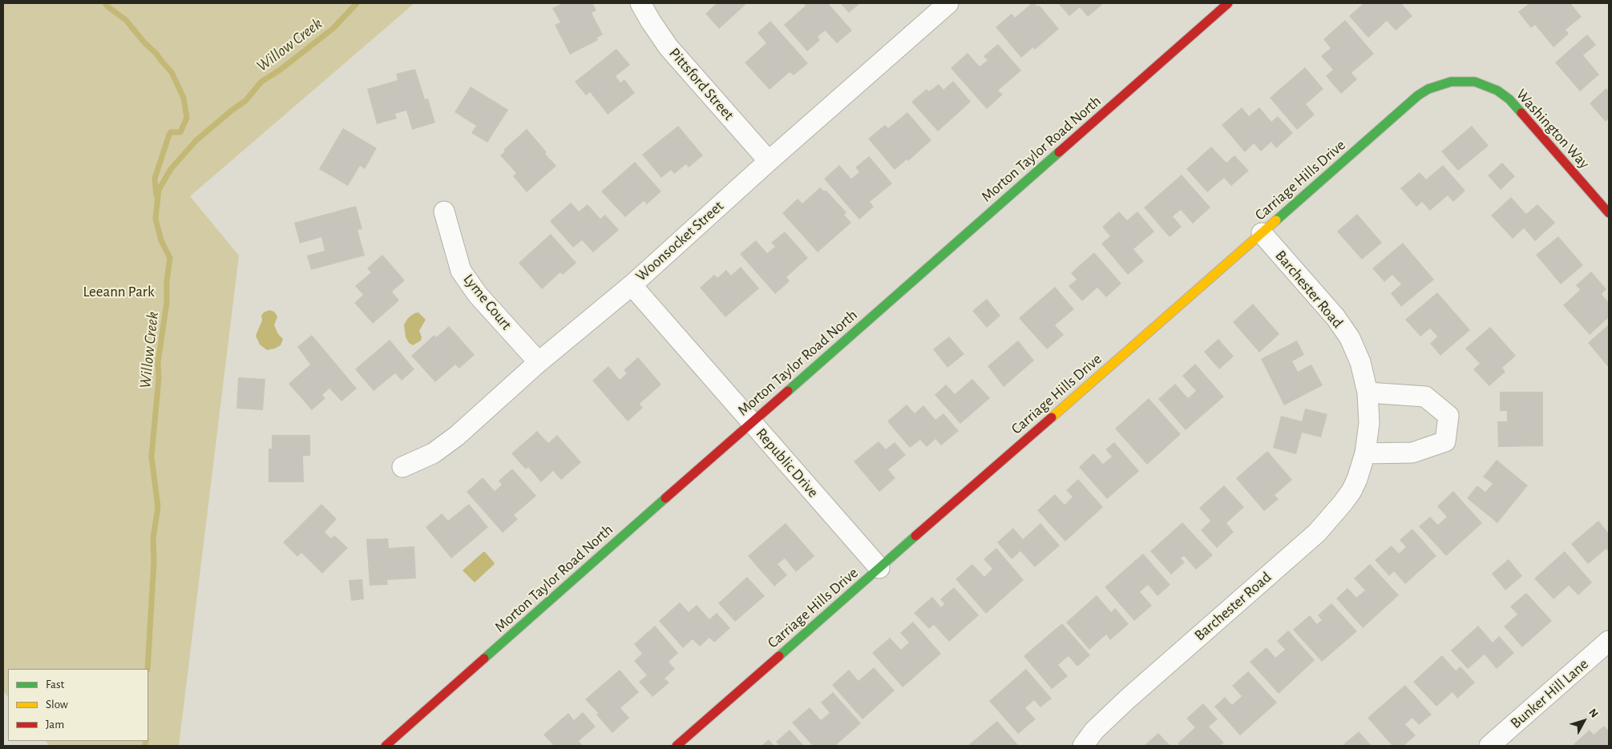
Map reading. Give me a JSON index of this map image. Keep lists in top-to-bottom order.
{
  "streets": {
    "street": [
      "Pittsford Street",
      "Washington Way",
      "Morton Taylor Road North",
      "Carriage Hills Drive",
      "Woonsocket Street",
      "Barchester Road",
      "Lyme Court",
      "Republic Drive",
      "Bunker Hill Lane"
    ]
  },
  "crossings": [
    ["Pittsford Street", "Woonsocket Street"],
    ["Washington Way", "Carriage Hills Drive"],
    ["Morton Taylor Road North", "Republic Drive"],
    ["Carriage Hills Drive", "Barchester Road"],
    ["Carriage Hills Drive", "Republic Drive"],
    ["Woonsocket Street", "Lyme Court"],
    ["Woonsocket Street", "Republic Drive"]
  ],
  "water": ["Willow Creek"],
  "parks": ["Leeann Park"],
  "legend": ["Fast", "Slow", "Jam"],
  "north": "top right"
}
